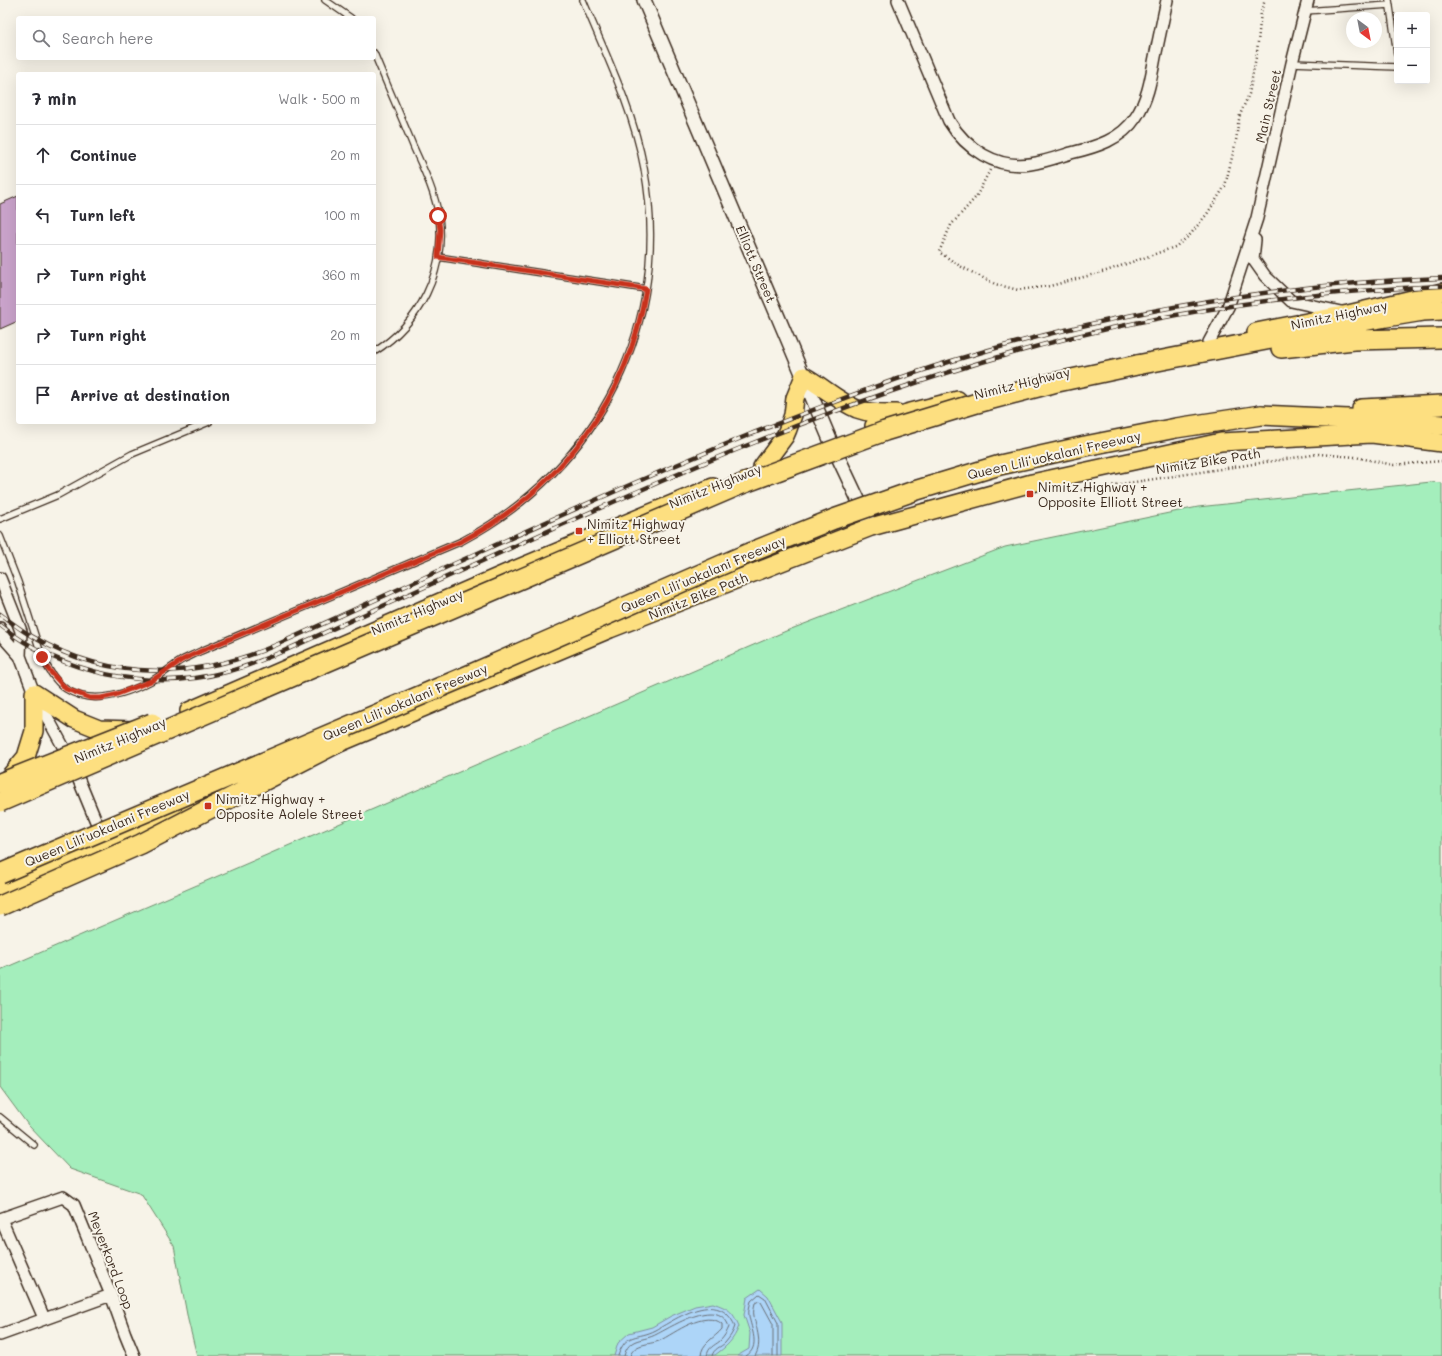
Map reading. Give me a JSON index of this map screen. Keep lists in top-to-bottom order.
{
  "streets": {
    "highway": ["Queen Liliʻuokalani Freeway"],
    "main road": ["Nimitz Highway"],
    "street": ["Main Street", "Elliott Street", "Meyerkord Loop"],
    "path": ["Nimitz Bike Path"]
  },
  "crossings": [
    ["Main Street", "Nimitz Highway"],
    ["Elliott Street", "Nimitz Highway"]
  ],
  "places": {
    "transit": ["Nimitz Highway + Opposite Elliott Street", "Nimitz Highway + Elliott Street", "Nimitz Highway + Opposite Aolele Street"]
  },
  "north": "bottom right",
  "page": {
    "map_buttons": ["+", "−"],
    "search": "Search here",
    "heading": ["7 min", "Walk · 500 m"],
    "list": [
      ["Continue", "20 m"],
      ["Turn left", "100 m"],
      ["Turn right", "360 m"],
      ["Turn right", "20 m"],
      "Arrive at destination"
    ]
  }
}
